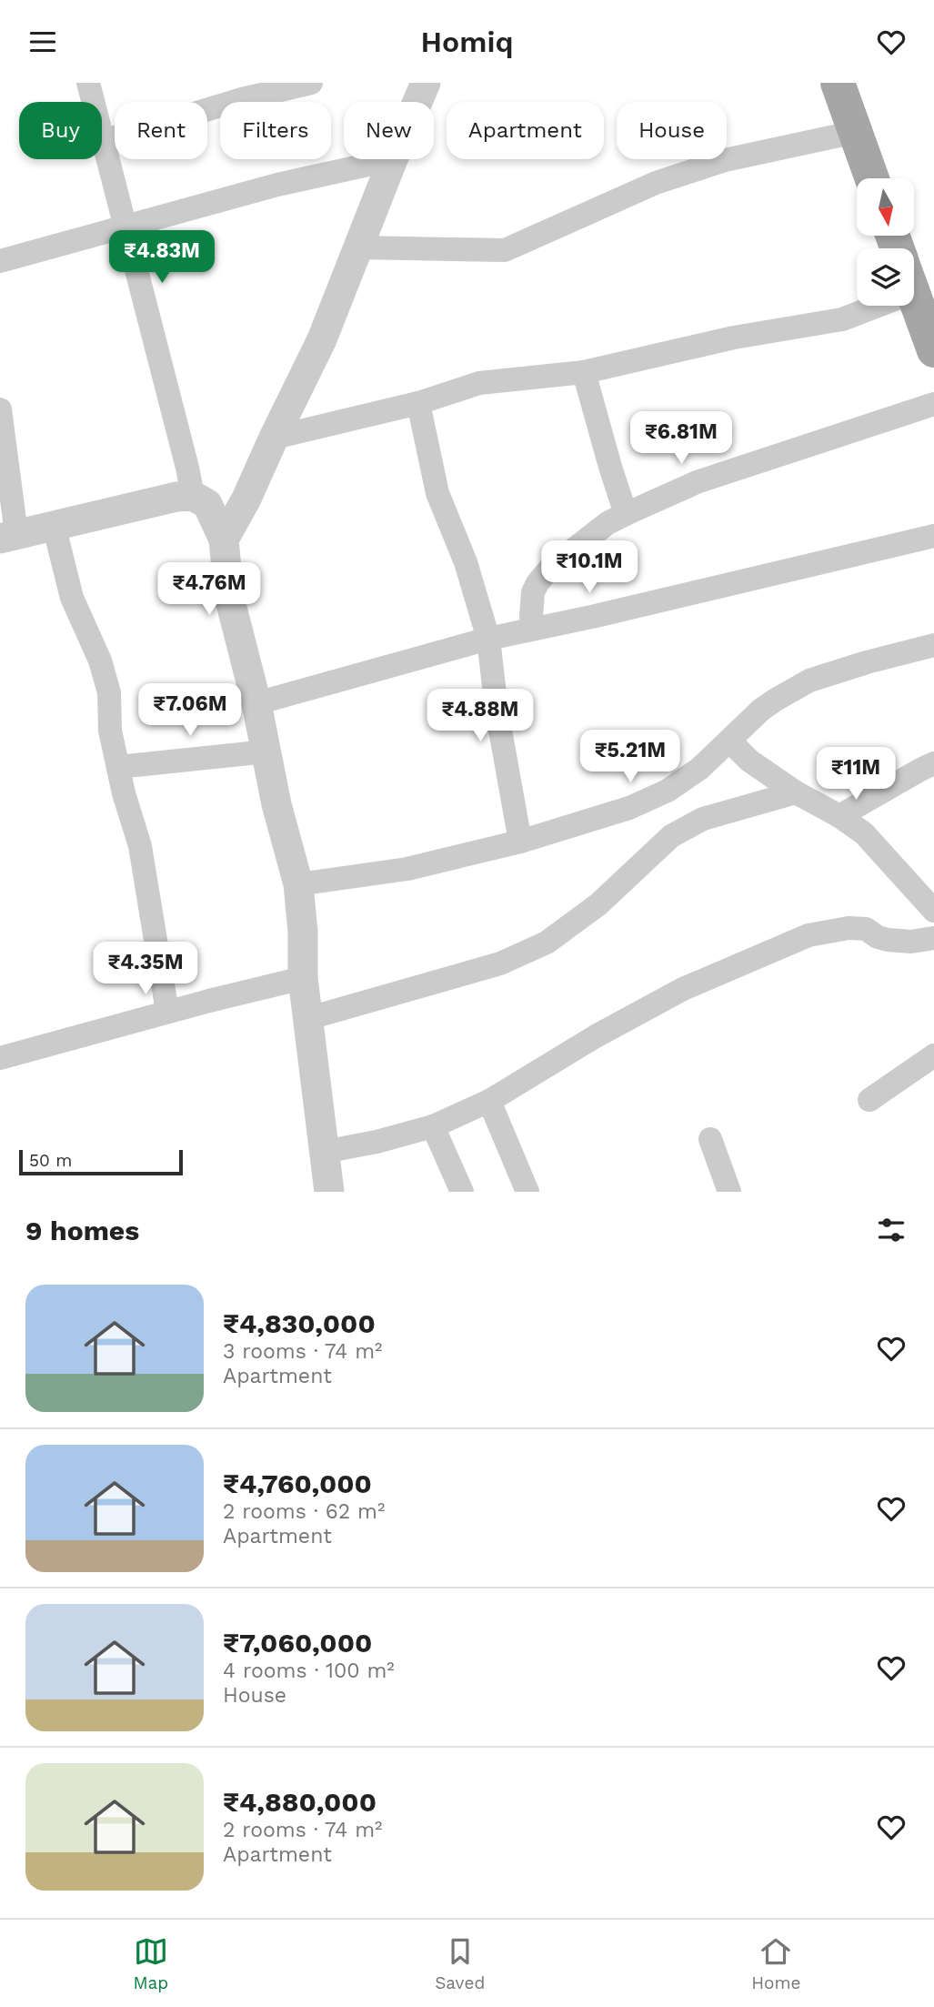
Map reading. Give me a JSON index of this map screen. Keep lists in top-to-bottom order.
{
  "scale_bar": "50 m",
  "north": "bottom",
  "page": {
    "header": "Homiq",
    "chip": [
      "Buy",
      "Rent",
      "Filters",
      "New",
      "Apartment",
      "House"
    ],
    "price": [
      "₹4.83M",
      "₹6.81M",
      "₹10.1M",
      "₹4.76M",
      "₹7.06M",
      "₹4.88M",
      "₹5.21M",
      "₹11M",
      "₹4.35M"
    ],
    "scale": "50 m",
    "heading": "9 homes",
    "list": [
      {
        "name": "₹4,830,000",
        "note": "3 rooms · 74 m² · Apartment"
      },
      {
        "name": "₹4,760,000",
        "note": "2 rooms · 62 m² · Apartment"
      },
      {
        "name": "₹7,060,000",
        "note": "4 rooms · 100 m² · House"
      },
      {
        "name": "₹4,880,000",
        "note": "2 rooms · 74 m² · Apartment"
      }
    ],
    "tabs": ["Map", "Saved", "Home"]
  }
}
